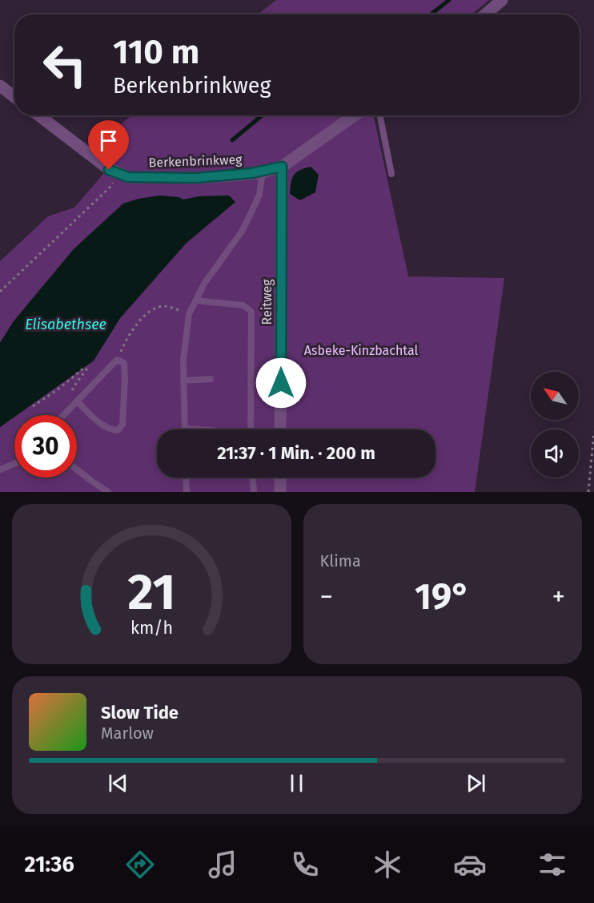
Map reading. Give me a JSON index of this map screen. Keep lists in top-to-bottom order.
{
  "streets": {
    "street": ["Berkenbrinkweg", "Reitweg"]
  },
  "crossings": [
    ["Berkenbrinkweg", "Reitweg"]
  ],
  "water": ["Elisabethsee"],
  "parks": ["Asbeke-Kinzbachtal"],
  "north": "top left",
  "page": {
    "turn": ["110 m", "Berkenbrinkweg"],
    "limit": "30",
    "trip": "21:37 · 1 Min. · 200 m",
    "tile": "Klima",
    "heat": ["−", "19°", "+"],
    "song": ["Slow Tide", "Marlow"],
    "tabs": "21:36",
    "gauge": ["21", "km/h"]
  }
}
